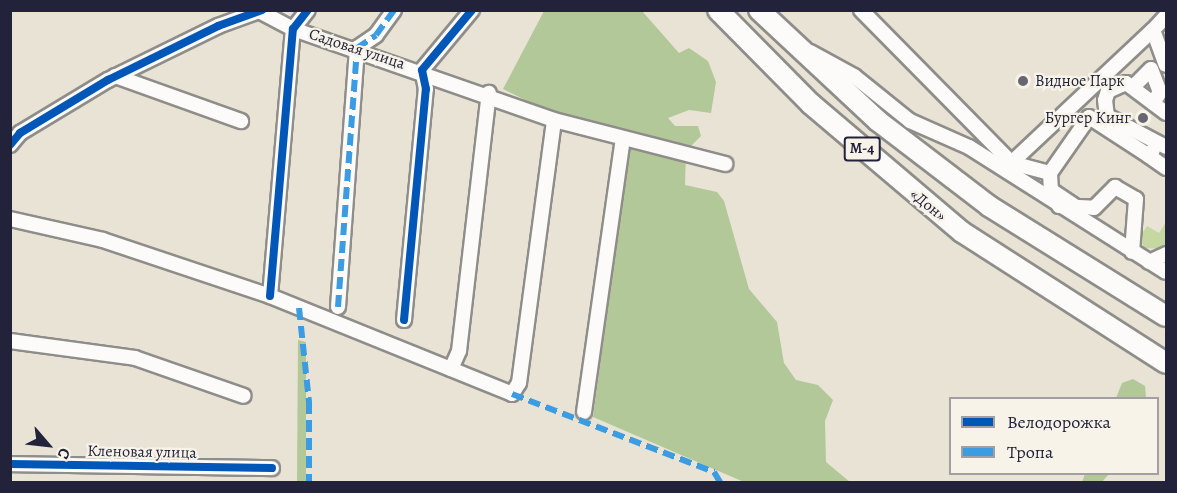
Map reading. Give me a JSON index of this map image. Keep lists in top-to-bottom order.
{
  "streets": {
    "highway": ["М-4", "«Дон»"],
    "street": ["Садовая улица", "Кленовая улица"]
  },
  "places": ["Видное Парк", "Бургер Кинг"],
  "legend": ["Велодорожка", "Тропа"],
  "north": "bottom right"
}
